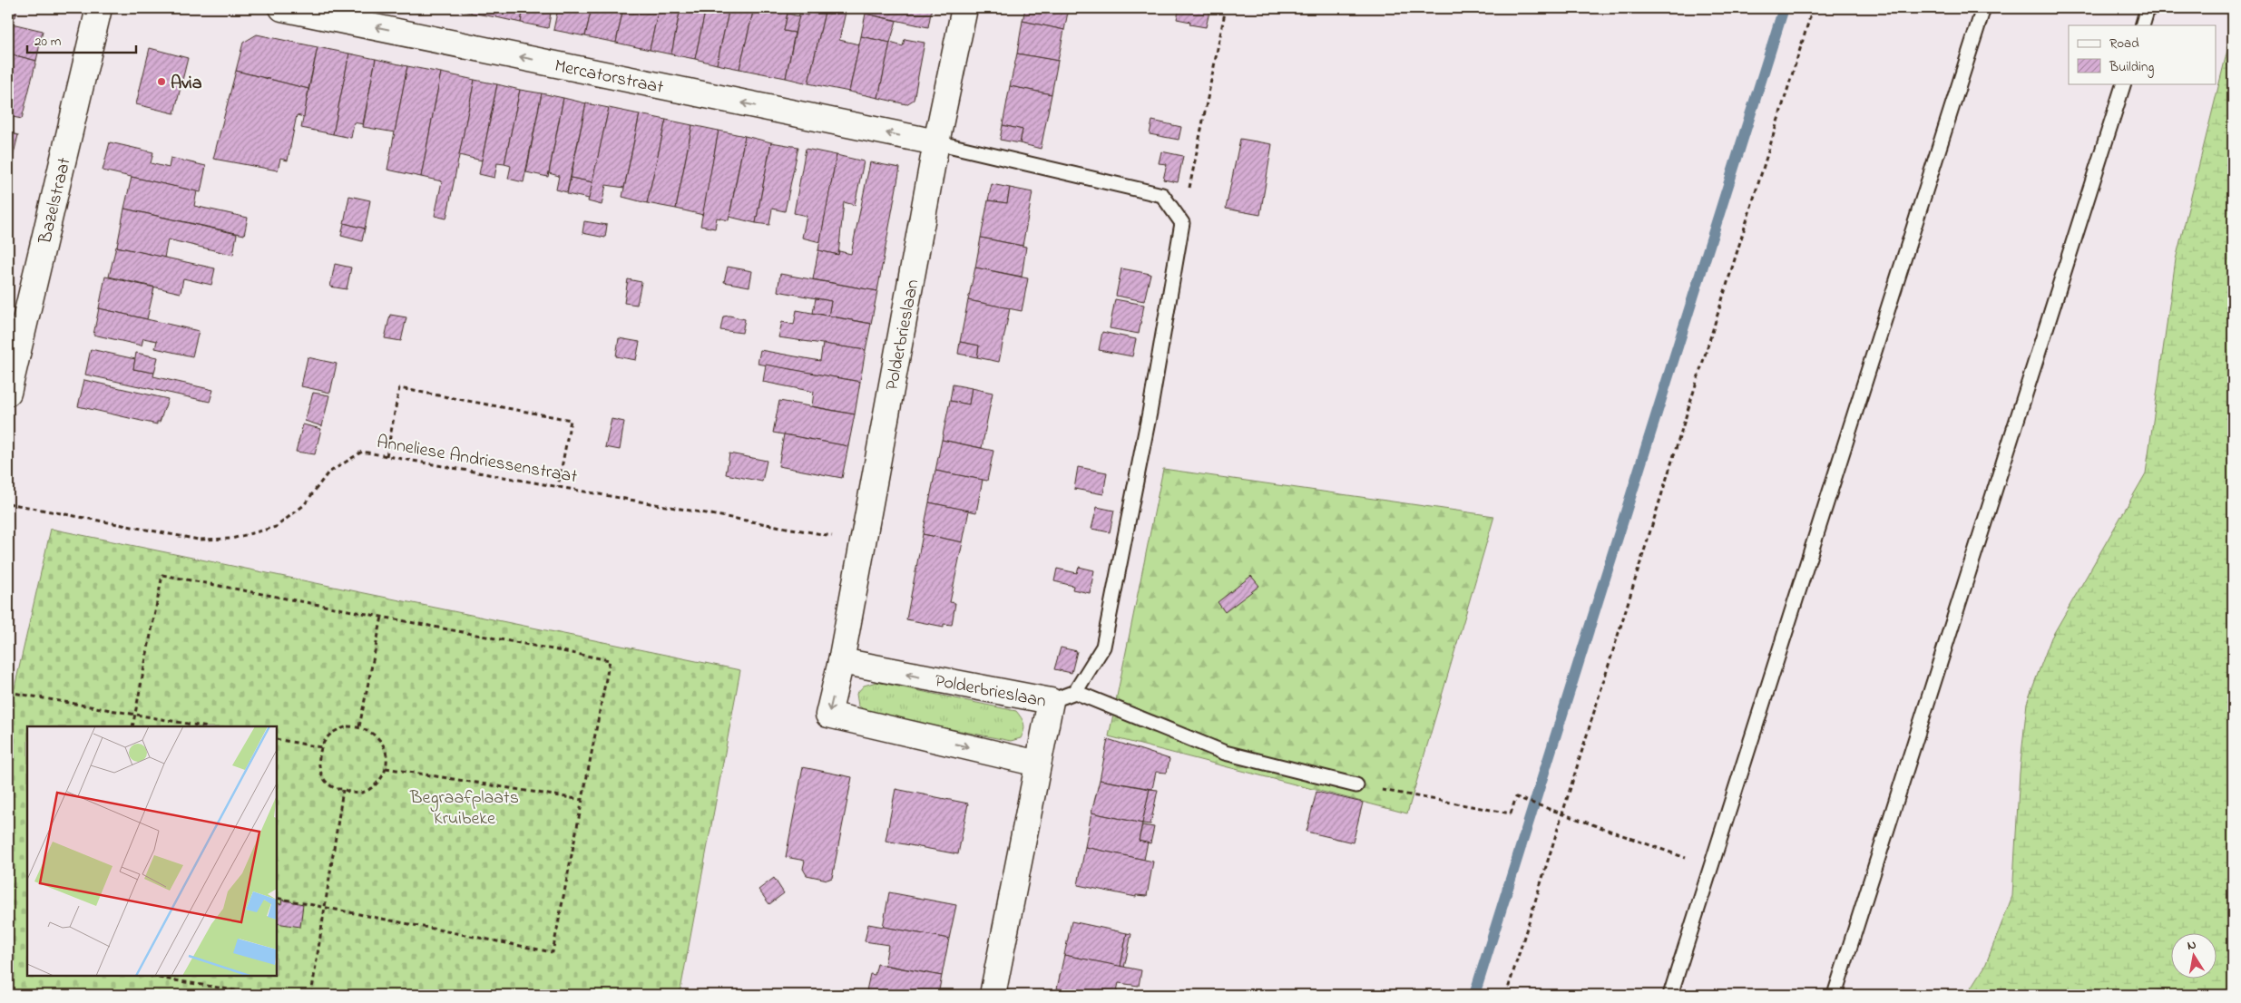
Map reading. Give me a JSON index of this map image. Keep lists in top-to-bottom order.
{
  "streets": {
    "street": ["Mercatorstraat", "Bazelstraat", "Polderbrieslaan"],
    "path": ["Anneliese Andriessenstraat"]
  },
  "crossings": [
    ["Mercatorstraat", "Polderbrieslaan"],
    ["Polderbrieslaan", "Anneliese Andriessenstraat"]
  ],
  "one_way": ["Mercatorstraat"],
  "parks": ["Begraafplaats Kruibeke"],
  "places": ["Avia"],
  "legend": ["Road", "Building"],
  "scale_bar": "20 m",
  "north": "top"
}
